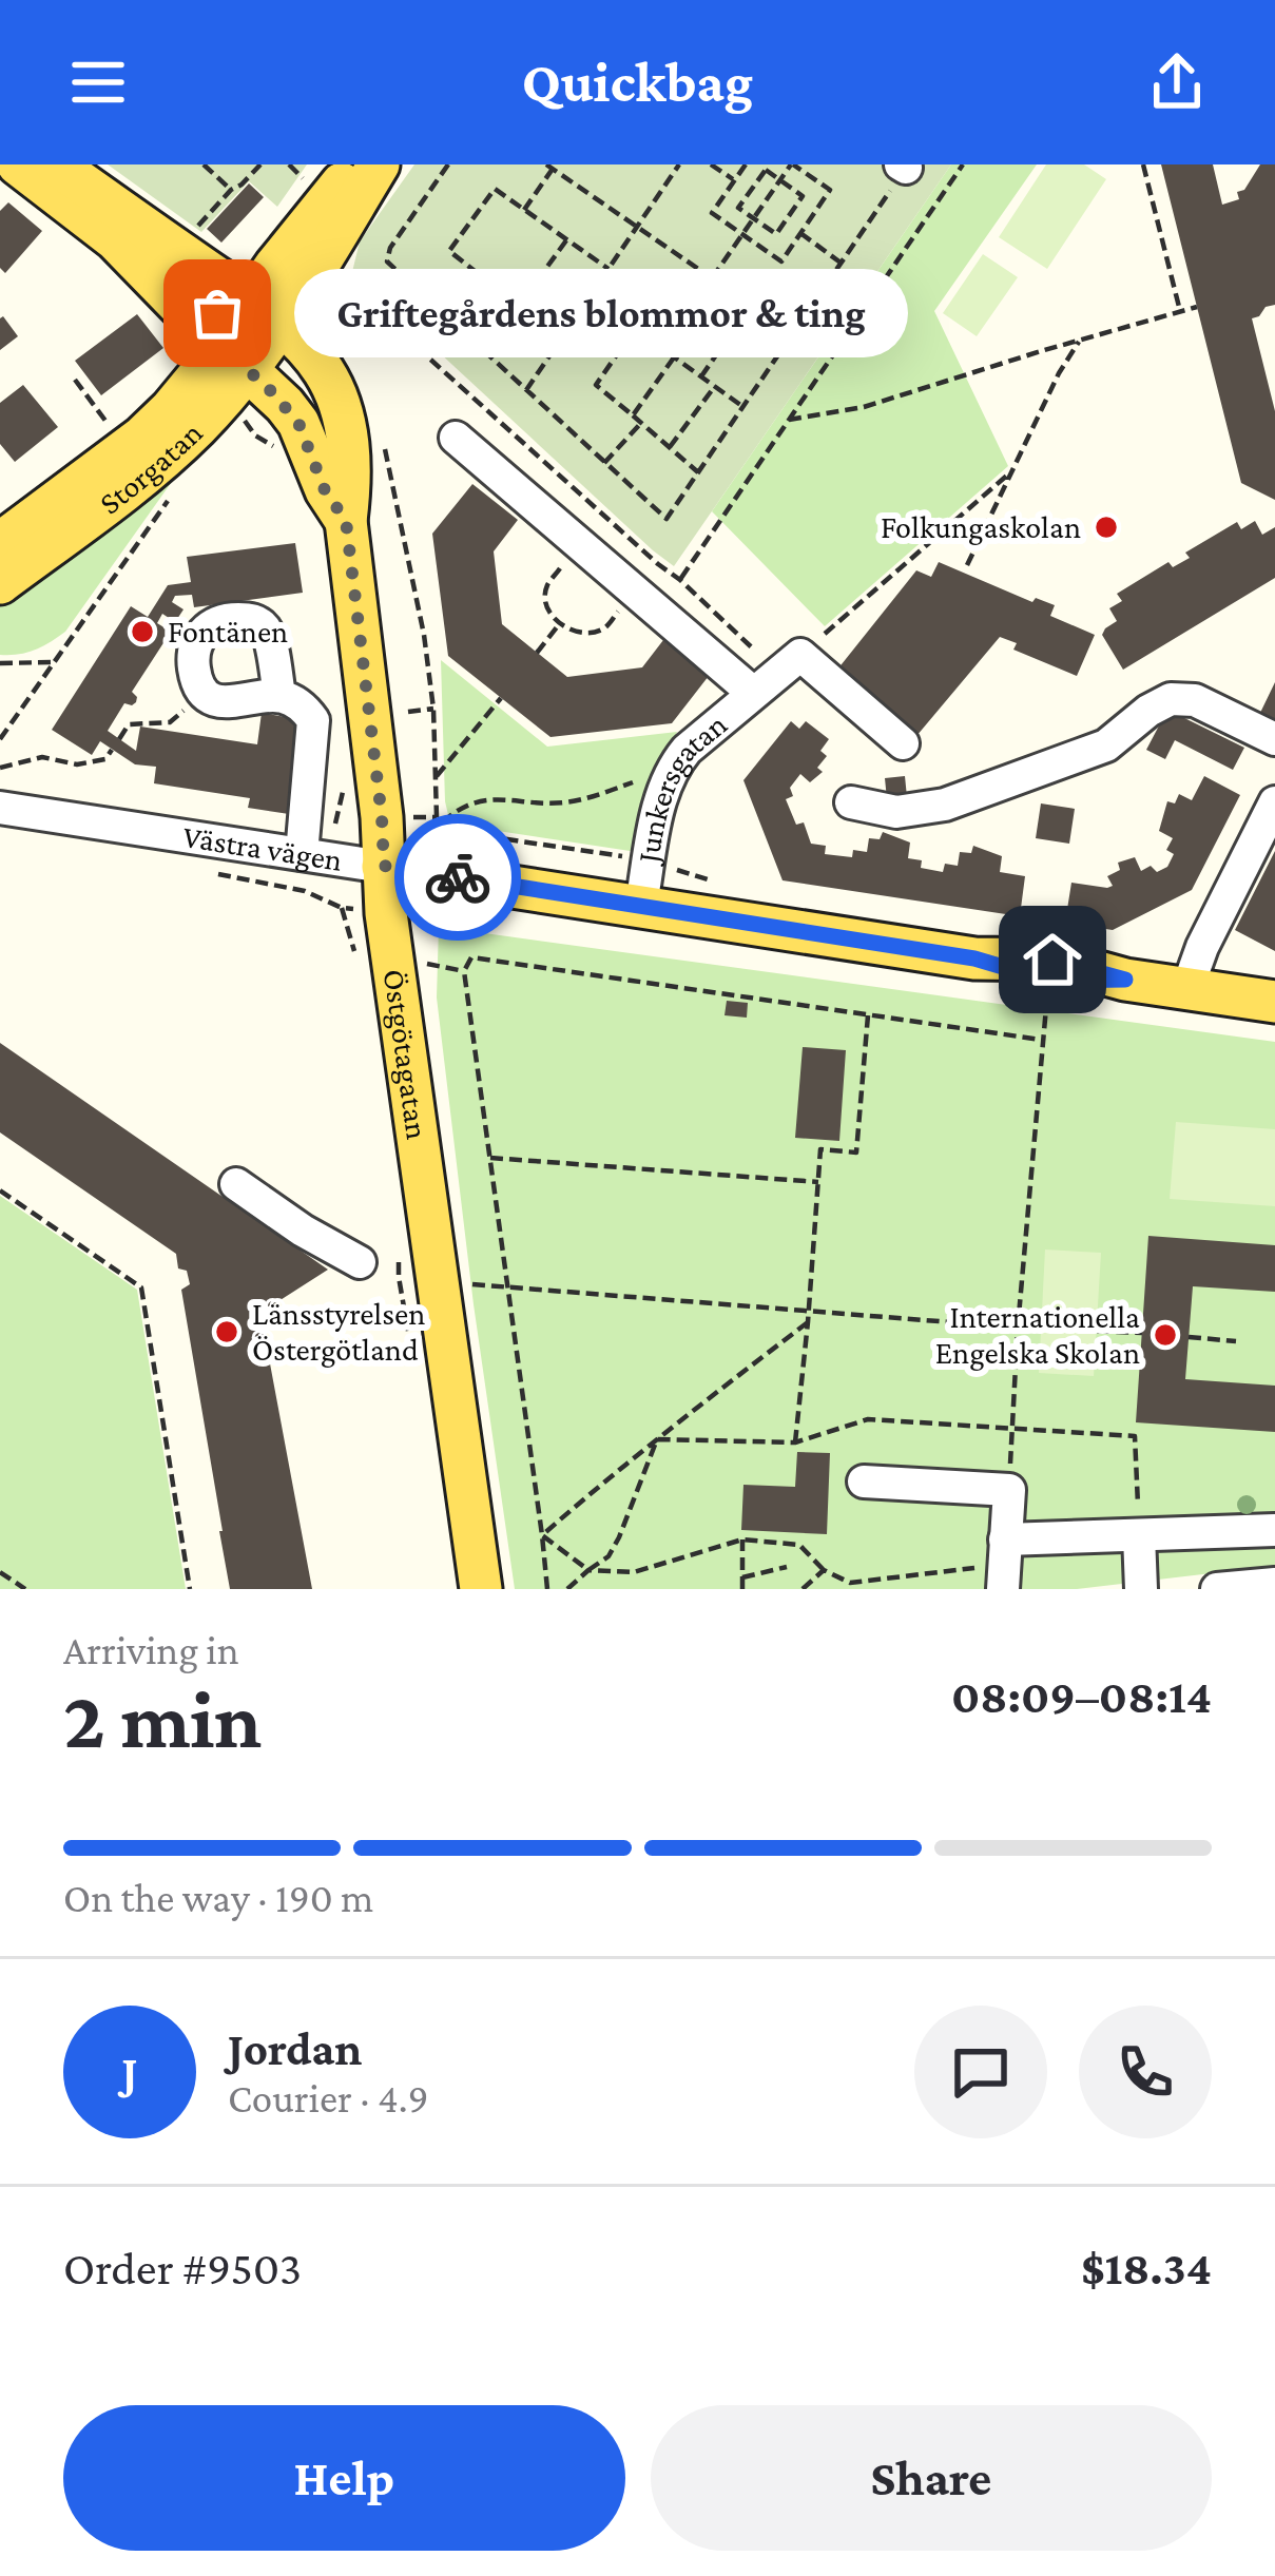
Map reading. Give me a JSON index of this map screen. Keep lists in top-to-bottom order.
{
  "streets": {
    "main road": ["Storgatan", "Västra vägen", "Östgötagatan"],
    "street": ["Junkersgatan"]
  },
  "crossings": [
    ["Storgatan", "Östgötagatan"],
    ["Junkersgatan", "Västra vägen"],
    ["Västra vägen", "Östgötagatan"]
  ],
  "places": [
    "Griftegårdens blommor & ting",
    "Folkungaskolan",
    "Fontänen",
    "Länsstyrelsen Östergötland",
    "Internationella Engelska Skolan"
  ],
  "page": {
    "header": "Quickbag",
    "bubble": "Griftegårdens blommor & ting",
    "heading": ["2 min", "Arriving in", "08:09–08:14"],
    "panel": [
      "Jordan",
      "Courier · 4.9",
      "Order #9503",
      "$18.34"
    ],
    "bar": "On the way · 190 m",
    "round": "J",
    "buttons": ["Help", "Share"]
  }
}
